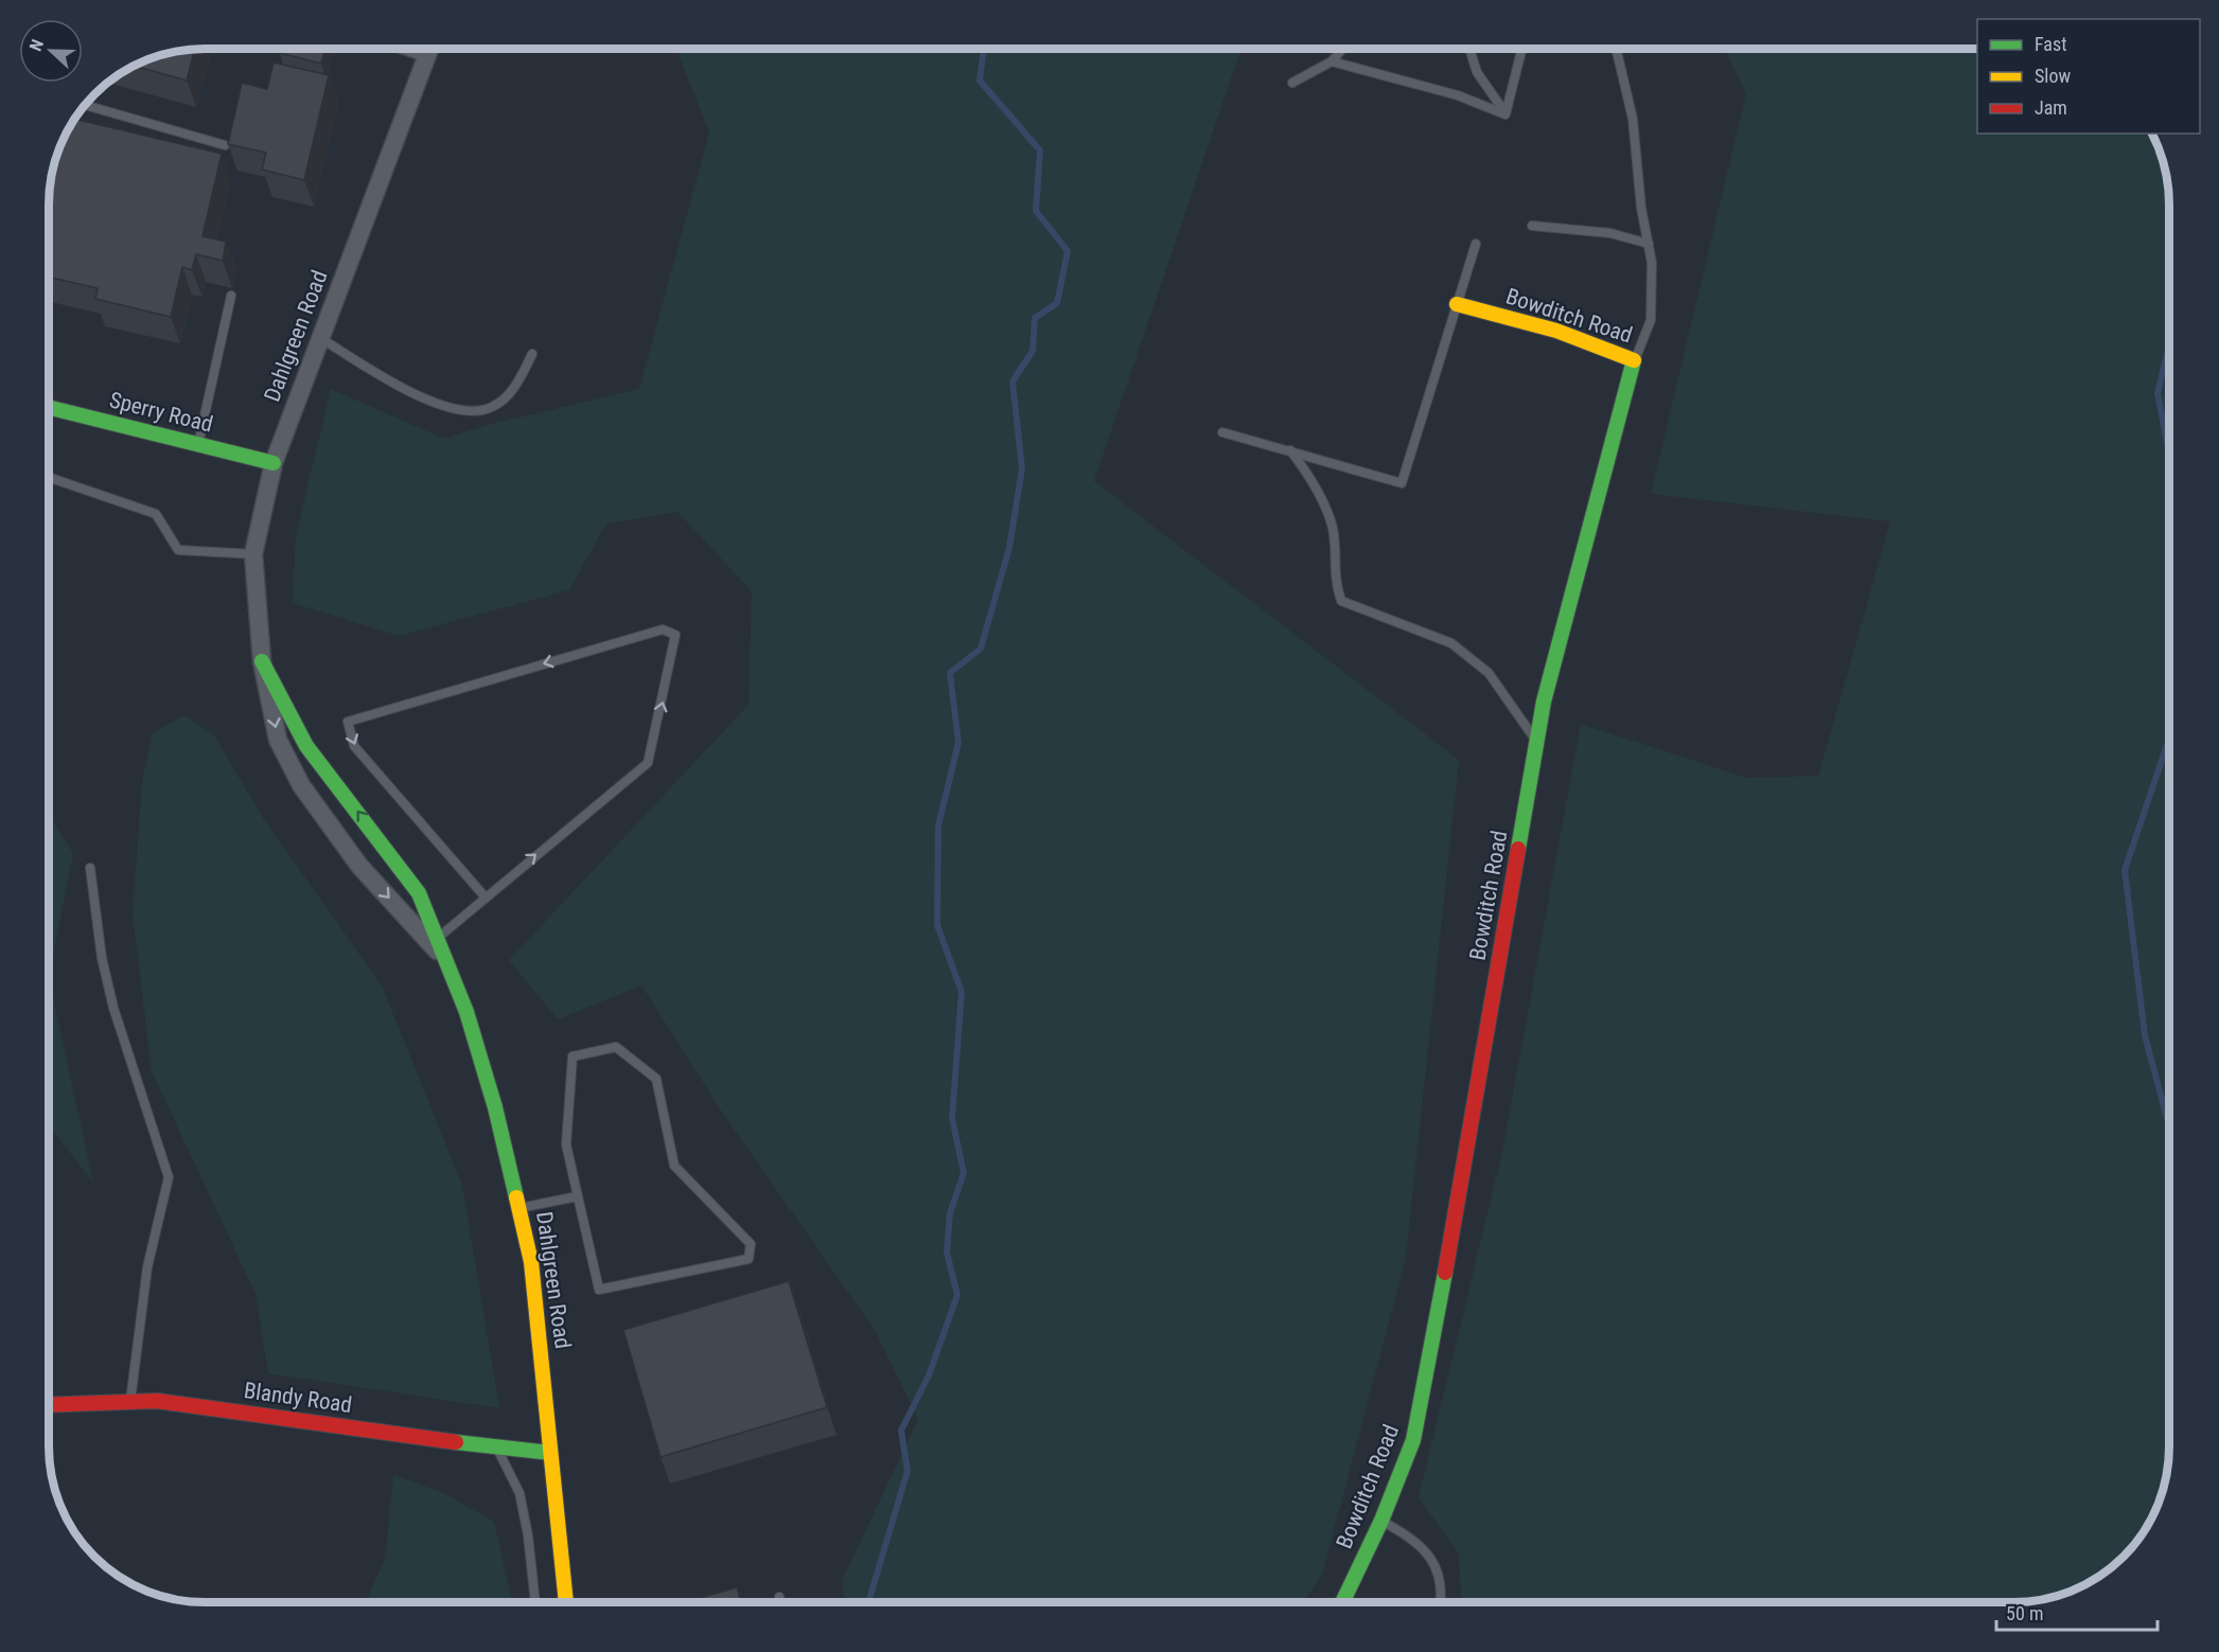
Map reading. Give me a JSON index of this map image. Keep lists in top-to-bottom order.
{
  "streets": {
    "street": [
      "Bowditch Road",
      "Dahlgreen Road",
      "Sperry Road",
      "Blandy Road"
    ]
  },
  "crossings": [
    ["Dahlgreen Road", "Sperry Road"],
    ["Dahlgreen Road", "Blandy Road"]
  ],
  "legend": ["Fast", "Slow", "Jam"],
  "scale_bar": "50 m",
  "north": "left"
}
